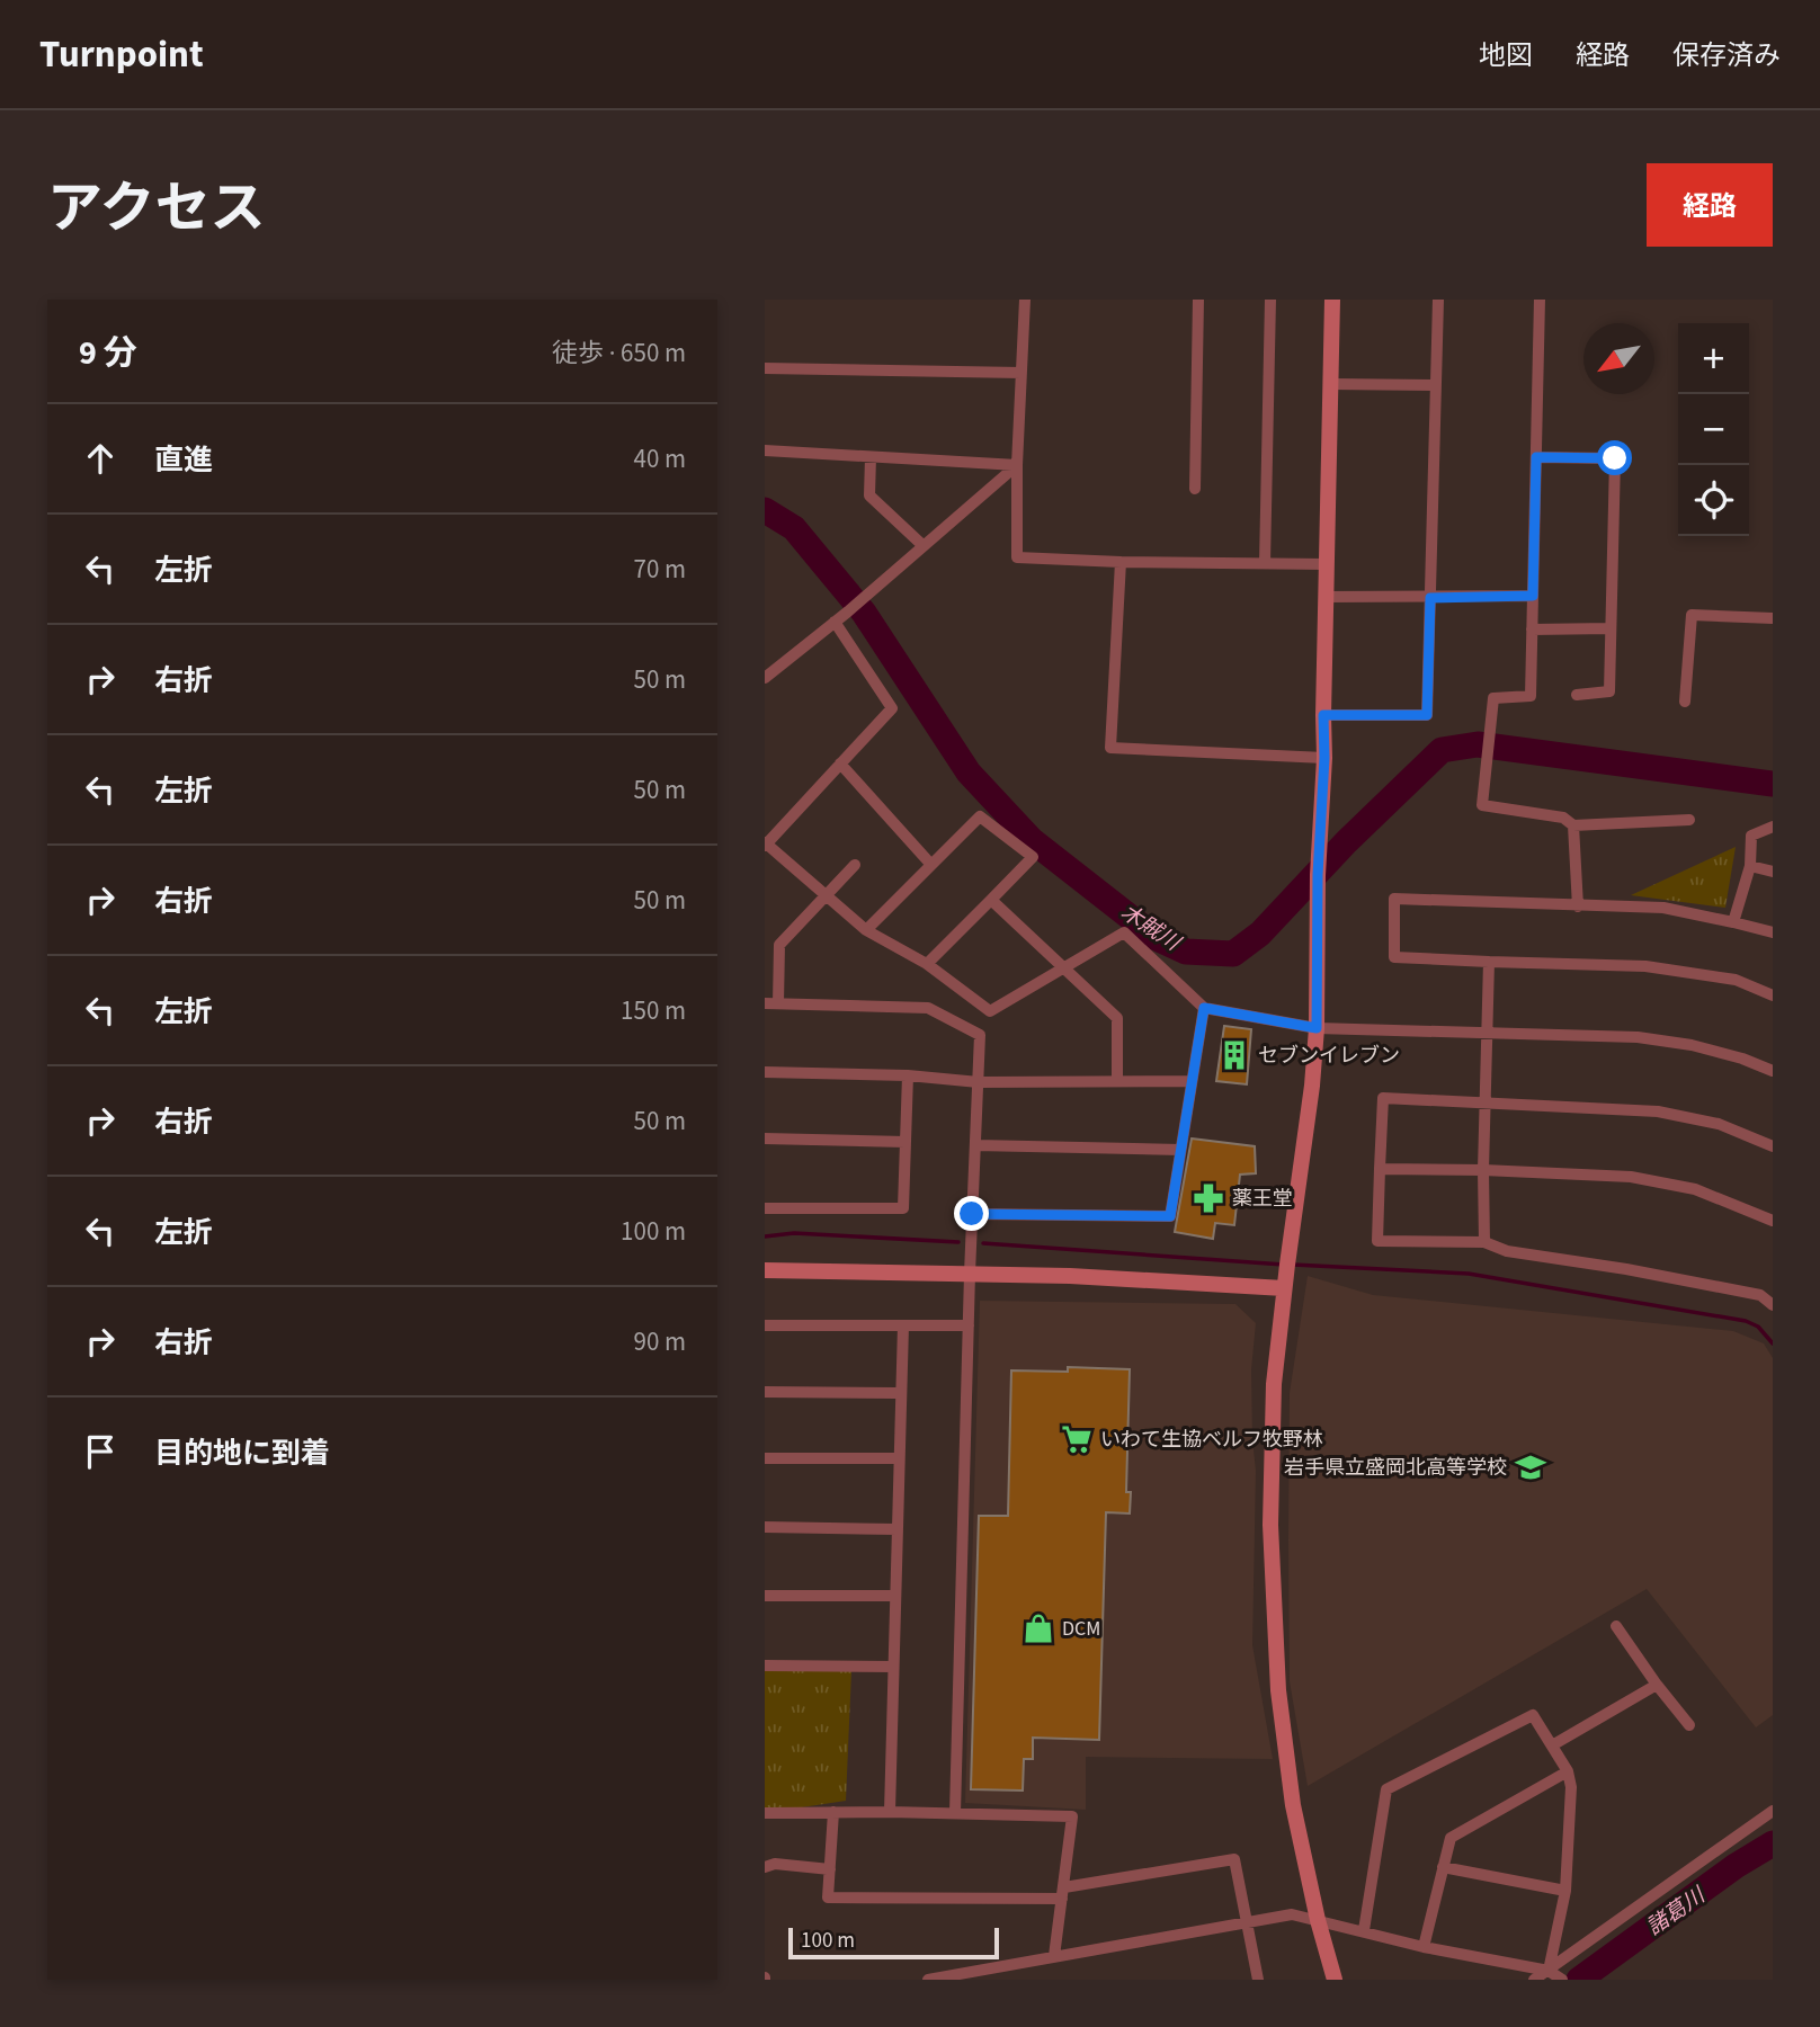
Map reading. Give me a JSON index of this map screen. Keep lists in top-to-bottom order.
{
  "water": ["木賊川", "諸葛川"],
  "places": {
    "building": ["セブンイレブン"],
    "pharmacy": ["薬王堂"],
    "supermarket": ["いわて生協ベルフ牧野林"],
    "school or university": ["岩手県立盛岡北高等学校"],
    "shop": ["DCM"]
  },
  "scale_bar": "100 m",
  "north": "bottom left",
  "page": {
    "header": "Turnpoint",
    "nav": ["地図", "経路", "保存済み"],
    "title": "アクセス",
    "buttons": "経路",
    "heading": ["9 分", "徒歩 · 650 m"],
    "map_buttons": ["+", "−"],
    "list": [
      ["直進", "40 m"],
      ["左折", "70 m"],
      ["右折", "50 m"],
      ["左折", "50 m"],
      ["右折", "50 m"],
      ["左折", "150 m"],
      ["右折", "50 m"],
      ["左折", "100 m"],
      ["右折", "90 m"],
      "目的地に到着"
    ],
    "scale": "100 m"
  }
}
